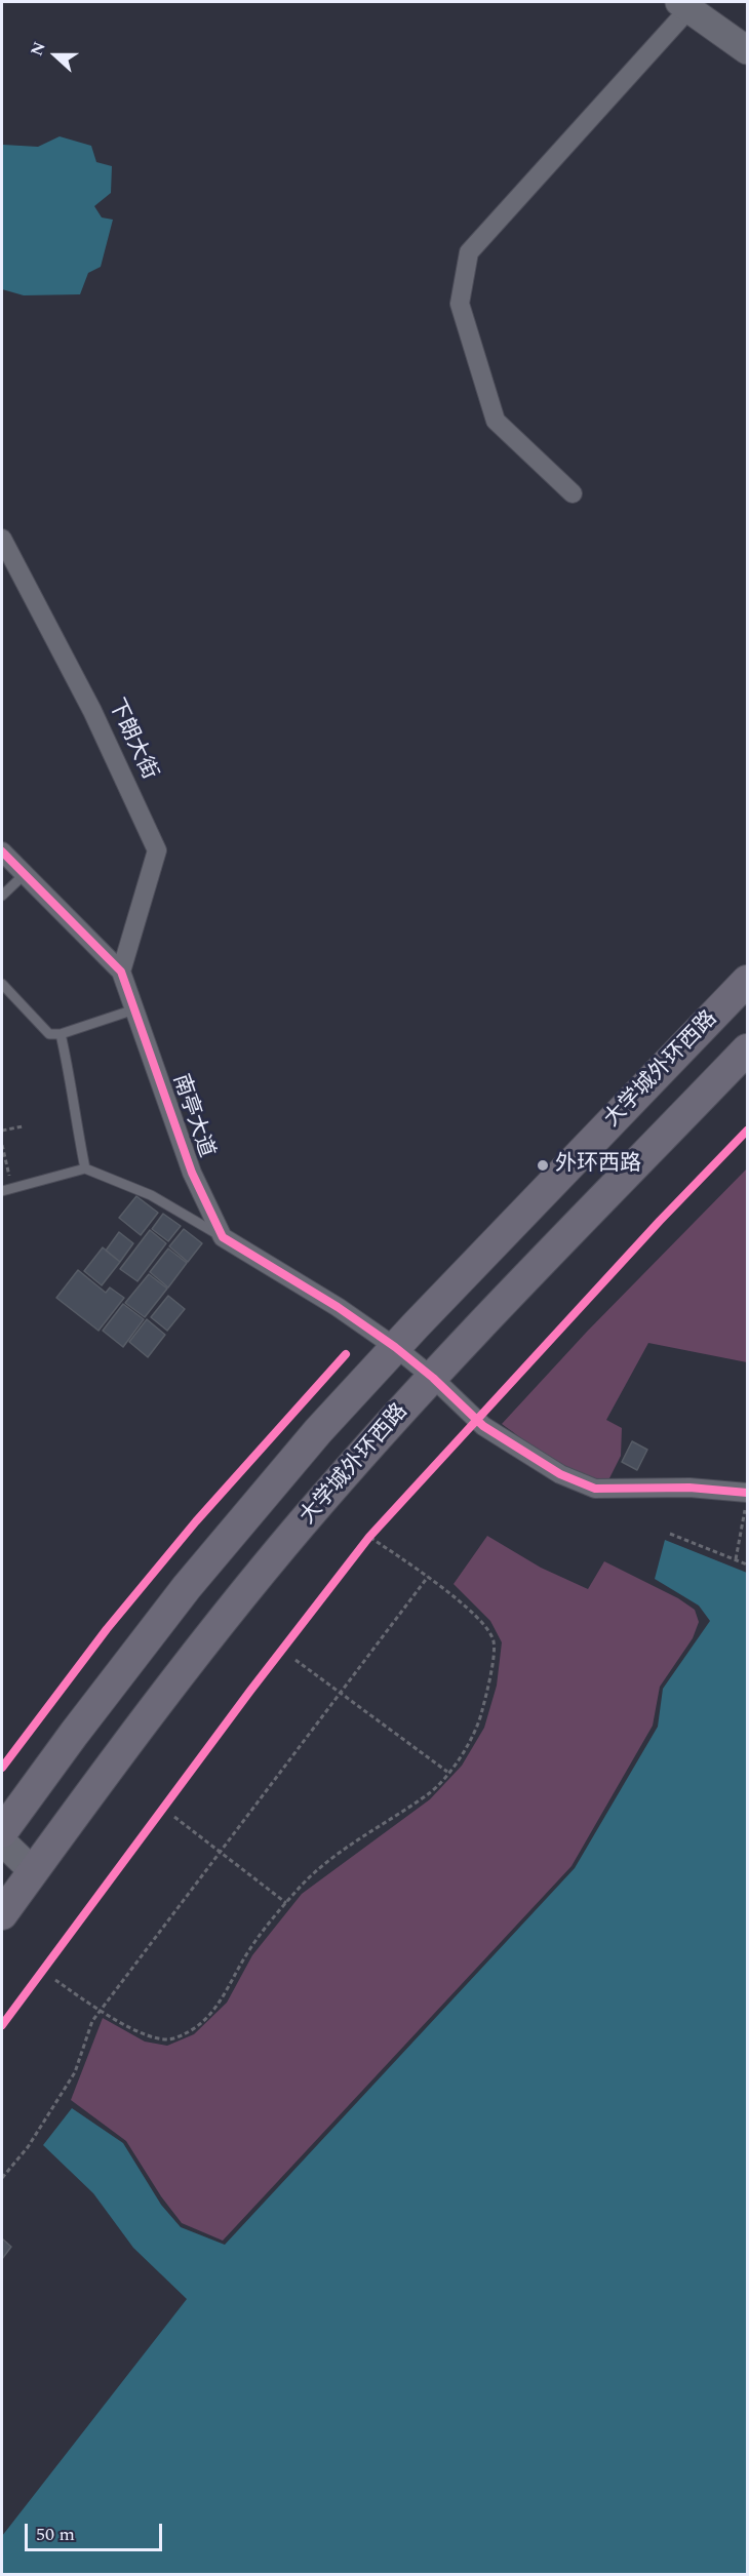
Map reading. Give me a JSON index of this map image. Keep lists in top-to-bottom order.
{
  "streets": {
    "main road": ["大学城外环西路"],
    "street": ["下朗大街", "南亭大道"]
  },
  "crossings": [
    ["下朗大街", "南亭大道"]
  ],
  "places": ["外环西路"],
  "scale_bar": "50 m",
  "north": "left"
}
